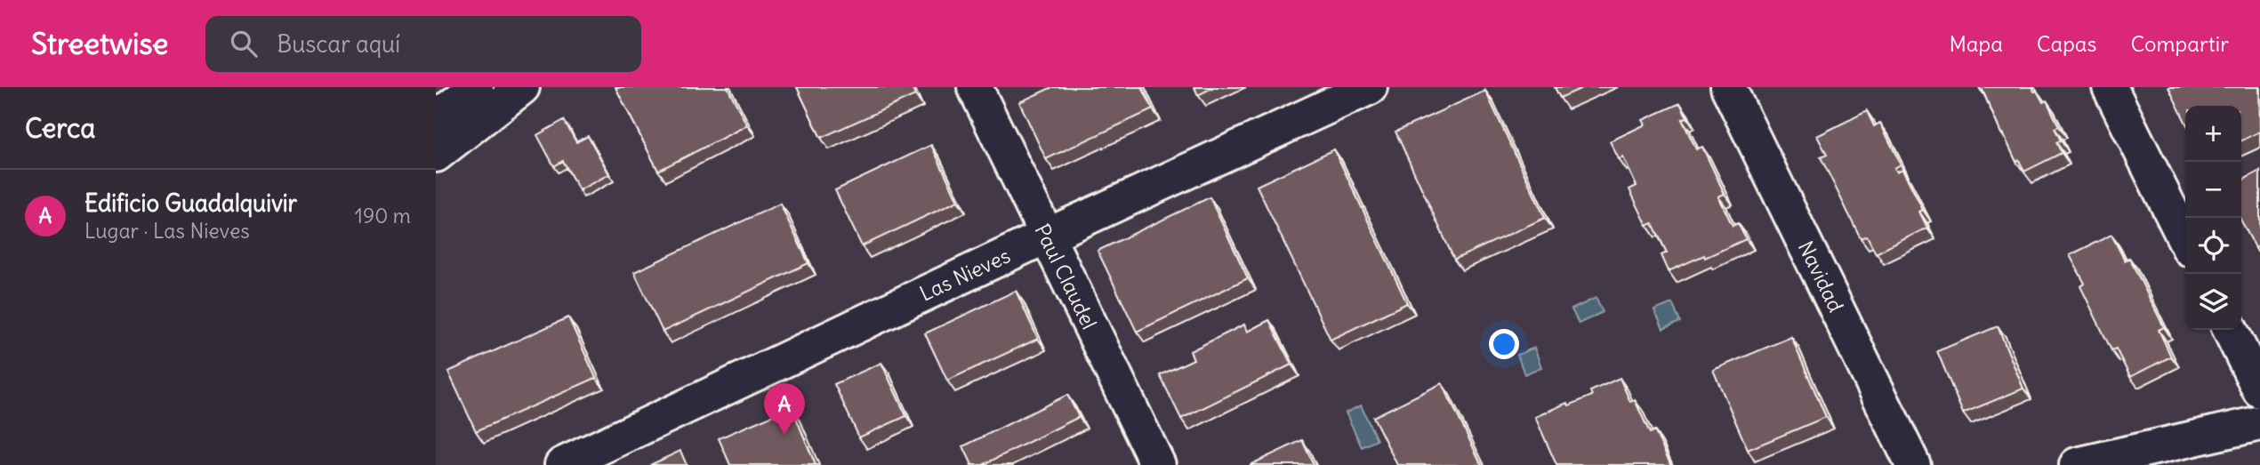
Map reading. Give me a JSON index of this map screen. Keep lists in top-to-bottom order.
{
  "streets": {
    "street": ["Las Nieves", "Paul Claudel", "Navidad"]
  },
  "crossings": [
    ["Las Nieves", "Paul Claudel"]
  ],
  "page": {
    "header": "Streetwise",
    "search": "Buscar aquí",
    "nav": ["Mapa", "Capas", "Compartir"],
    "heading": "Cerca",
    "map_buttons": ["+", "−"],
    "list": [
      {
        "mark": "A",
        "name": "Edificio Guadalquivir",
        "note": "Lugar · Las Nieves",
        "value": "190 m"
      }
    ],
    "pins": "A"
  }
}
